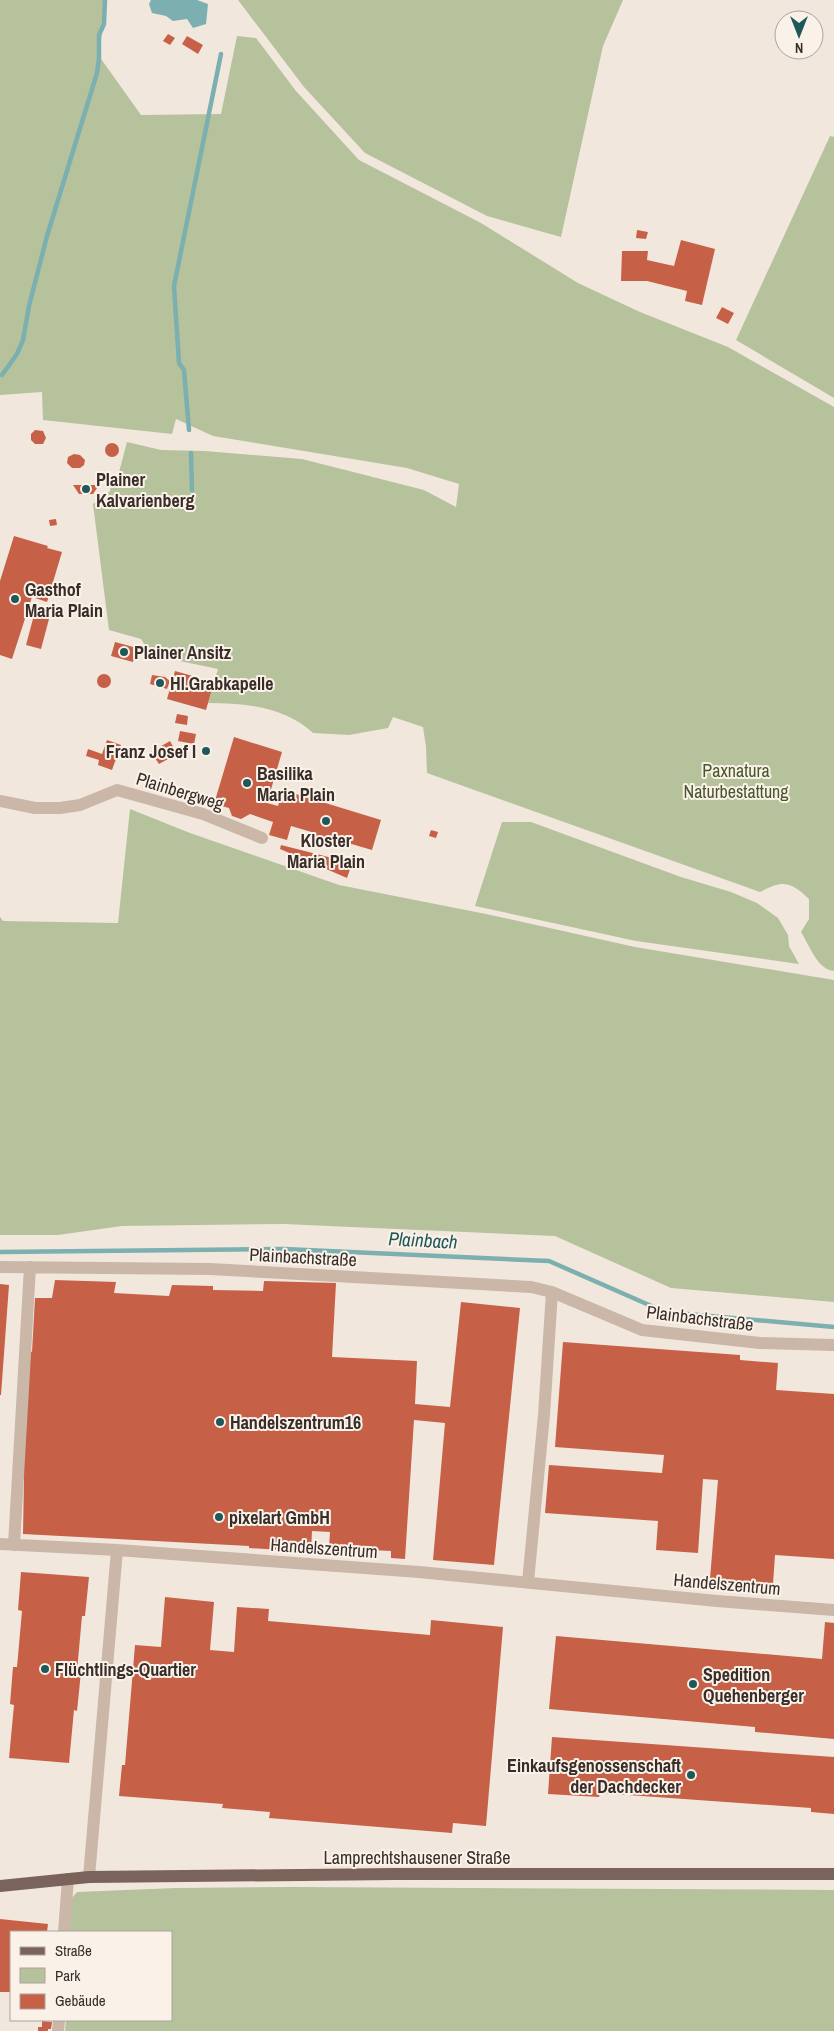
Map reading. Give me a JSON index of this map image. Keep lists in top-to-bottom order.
{
  "streets": {
    "main road": ["Lamprechtshausener Straße"],
    "street": ["Plainbergweg", "Plainbachstraße", "Handelszentrum"]
  },
  "water": ["Plainbach"],
  "parks": ["Paxnatura Naturbestattung"],
  "places": [
    "Plainer Kalvarienberg",
    "Gasthof Maria Plain",
    "Plainer Ansitz",
    "Hl.Grabkapelle",
    "Franz Josef I",
    "Basilika Maria Plain",
    "Kloster Maria Plain",
    "Handelszentrum16",
    "pixelart GmbH",
    "Flüchtlings-Quartier",
    "Spedition Quehenberger",
    "Einkaufsgenossenschaft der Dachdecker"
  ],
  "legend": ["Straße", "Park", "Gebäude"],
  "north": "bottom"
}
